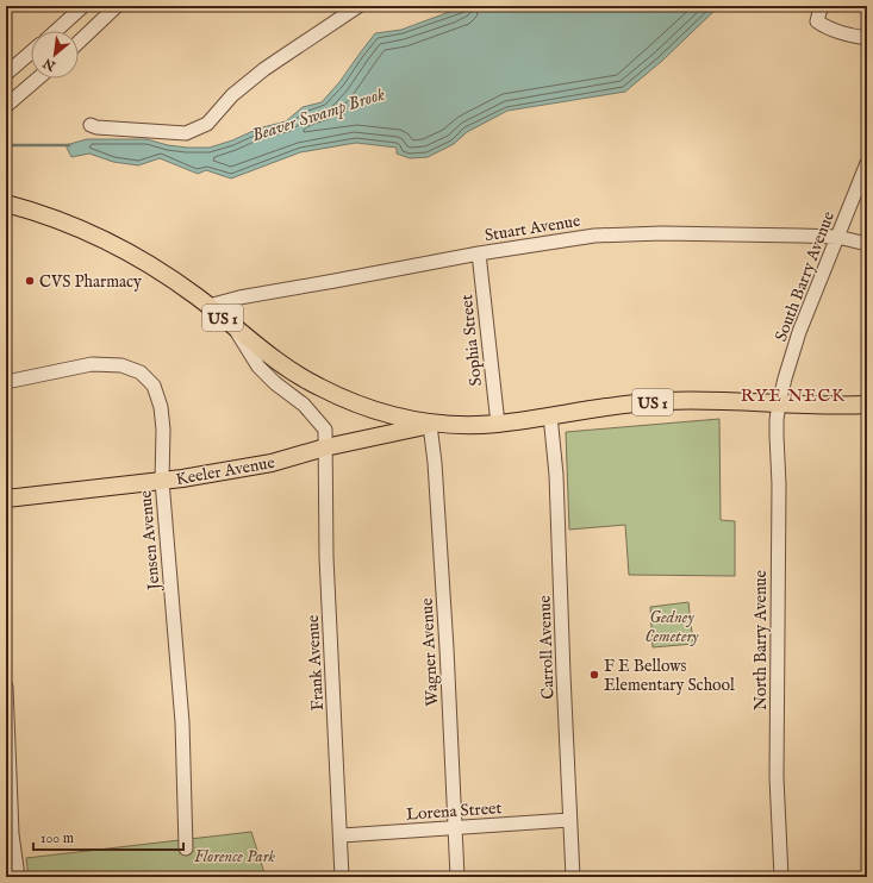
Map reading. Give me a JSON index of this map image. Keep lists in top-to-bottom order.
{
  "streets": {
    "main road": ["US 1", "Keeler Avenue"],
    "street": [
      "Stuart Avenue",
      "South Barry Avenue",
      "Sophia Street",
      "Jensen Avenue",
      "North Barry Avenue",
      "Carroll Avenue",
      "Wagner Avenue",
      "Frank Avenue",
      "Lorena Street"
    ]
  },
  "crossings": [
    ["Stuart Avenue", "South Barry Avenue"],
    ["Stuart Avenue", "US 1"],
    ["Stuart Avenue", "Sophia Street"],
    ["South Barry Avenue", "US 1"],
    ["South Barry Avenue", "North Barry Avenue"],
    ["US 1", "Sophia Street"],
    ["US 1", "Keeler Avenue"],
    ["US 1", "North Barry Avenue"],
    ["US 1", "Carroll Avenue"],
    ["US 1", "Wagner Avenue"],
    ["US 1", "Frank Avenue"],
    ["Keeler Avenue", "Jensen Avenue"],
    ["Keeler Avenue", "Wagner Avenue"],
    ["Keeler Avenue", "Frank Avenue"],
    ["Carroll Avenue", "Lorena Street"],
    ["Wagner Avenue", "Lorena Street"],
    ["Frank Avenue", "Lorena Street"]
  ],
  "districts": ["RYE NECK"],
  "water": ["Beaver Swamp Brook"],
  "parks": ["Gedney Cemetery", "Florence Park"],
  "places": ["CVS Pharmacy", "F E Bellows Elementary School"],
  "scale_bar": "100 m",
  "north": "bottom left"
}
